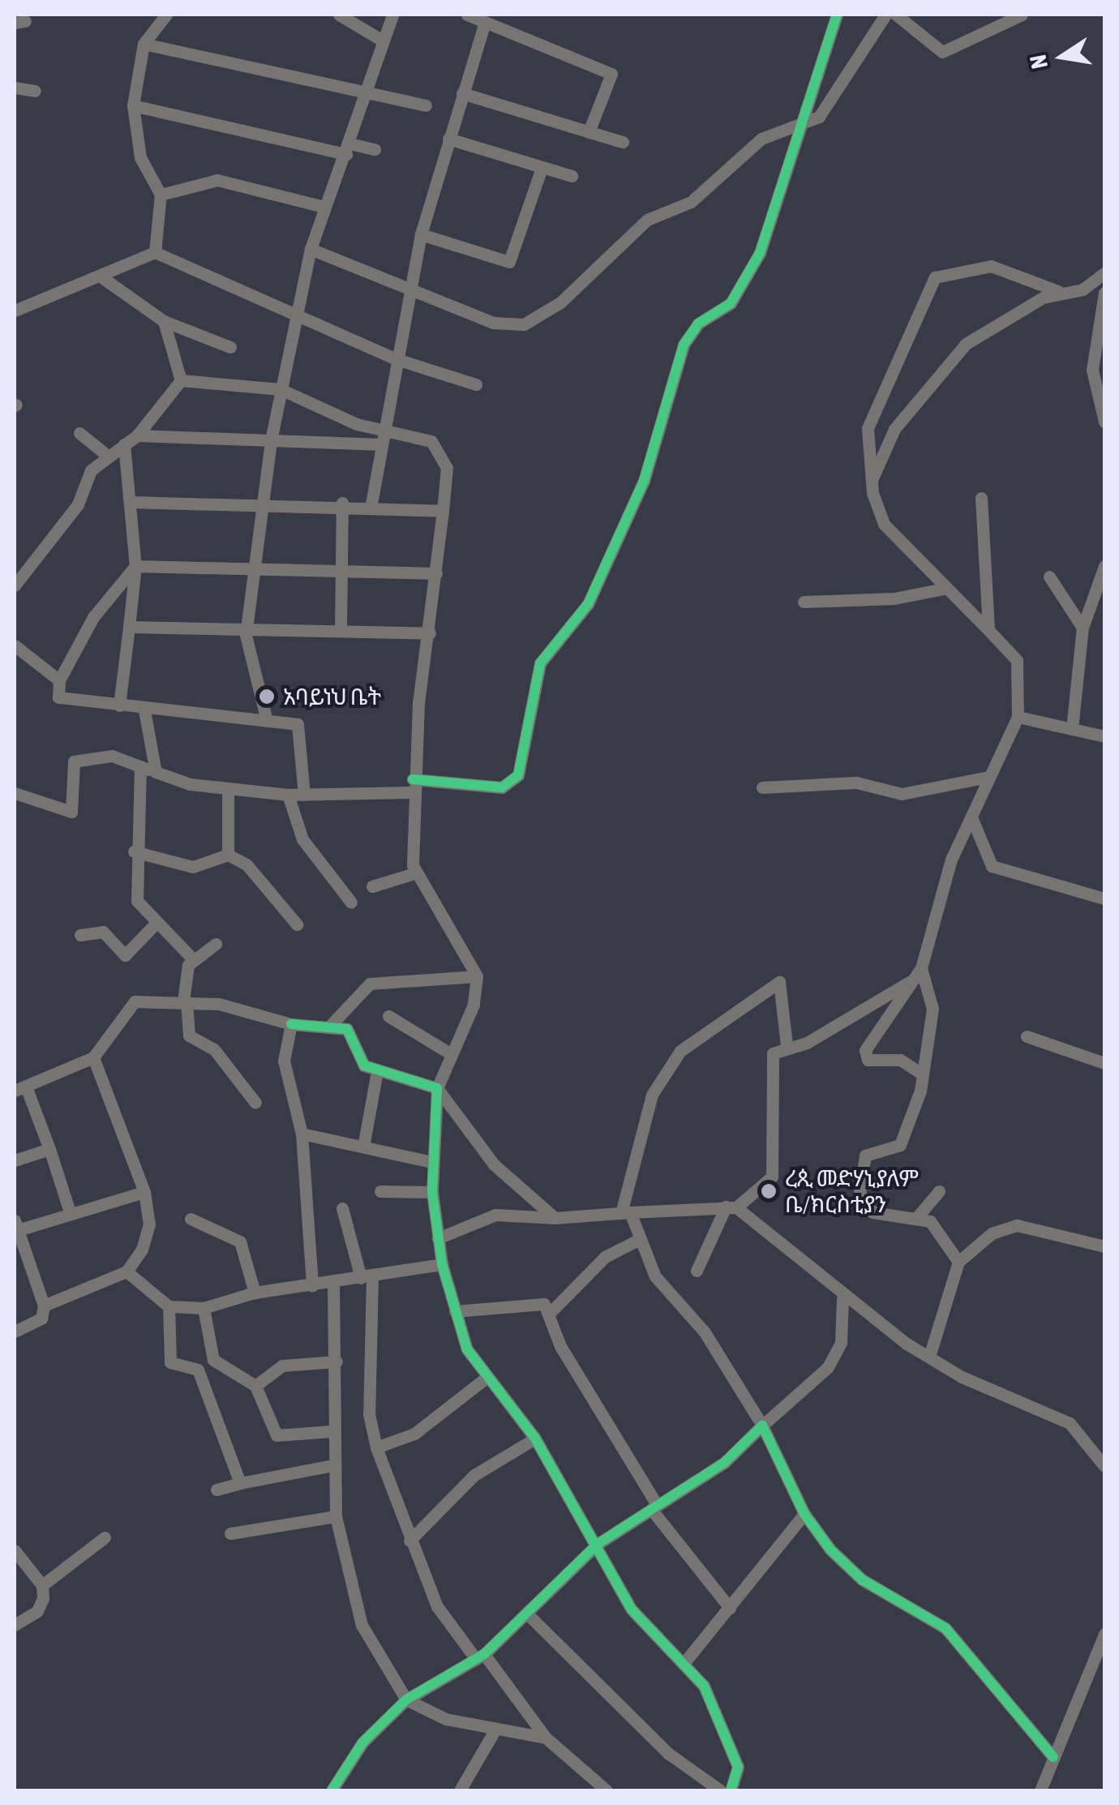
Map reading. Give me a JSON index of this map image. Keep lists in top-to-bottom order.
{
  "places": ["አባይነህ ቤት", "ረጲ መድሃኒያለም ቤ/ክርስቲያን"],
  "north": "left"
}
